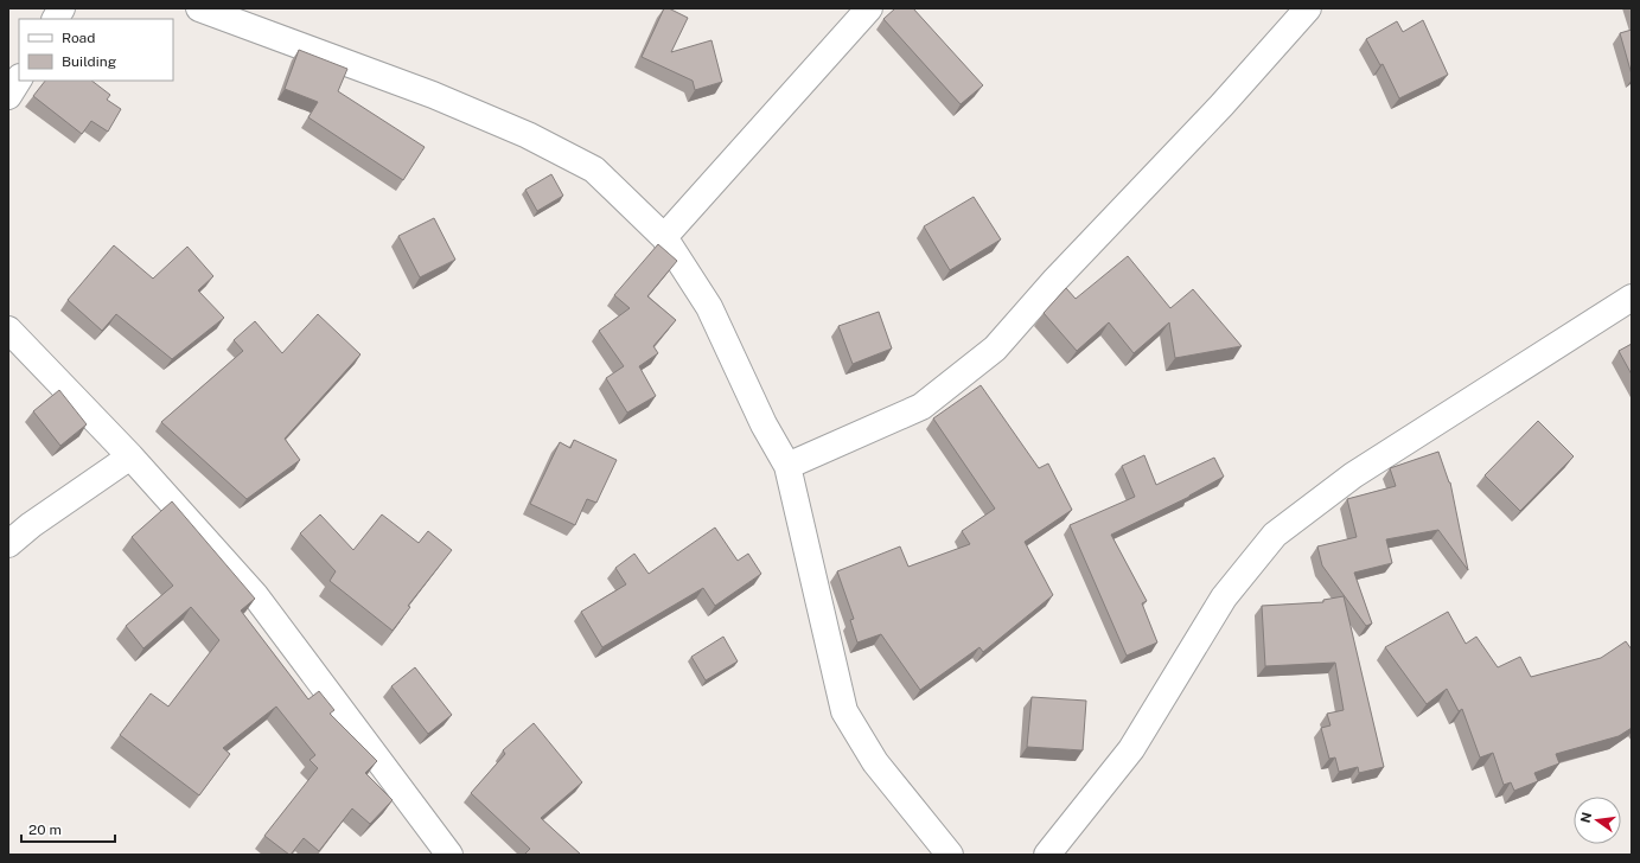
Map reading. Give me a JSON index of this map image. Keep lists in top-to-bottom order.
{
  "legend": ["Road", "Building"],
  "scale_bar": "20 m",
  "north": "left"
}
